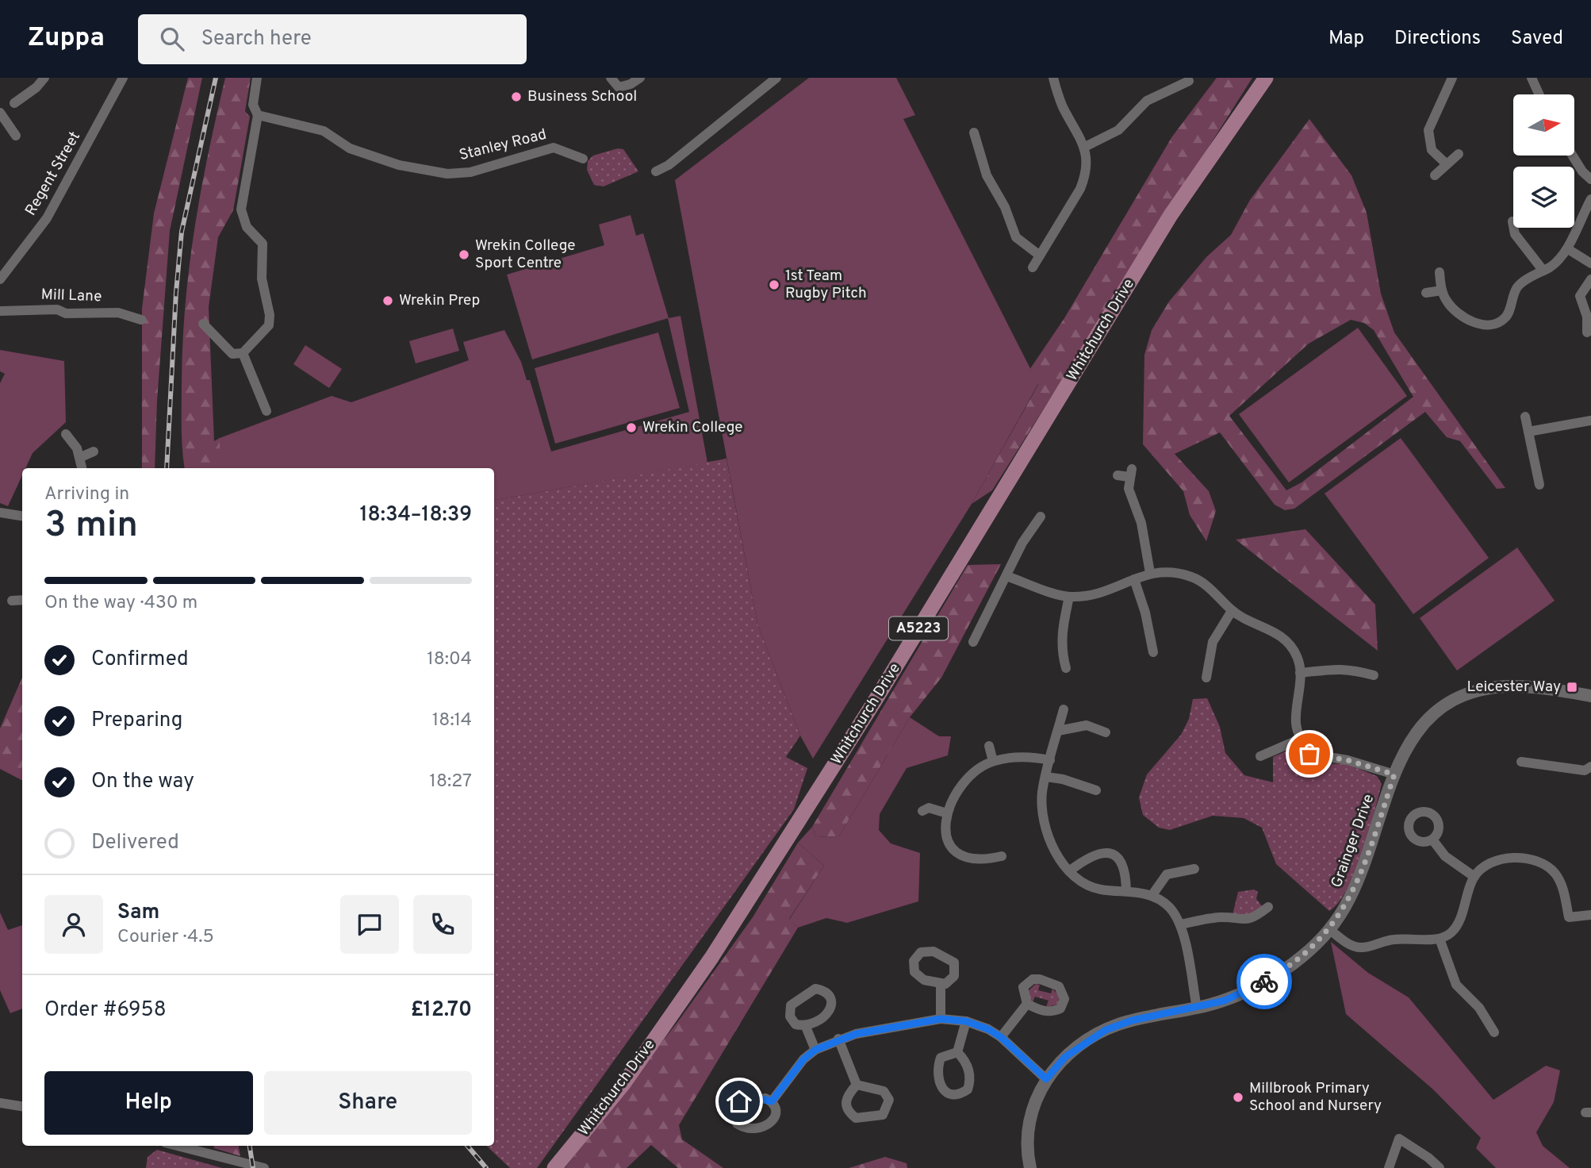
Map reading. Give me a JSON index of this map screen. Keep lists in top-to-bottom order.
{
  "streets": {
    "main road": ["Whitchurch Drive", "A5223"],
    "street": [
      "Stanley Road",
      "Regent Street",
      "Mill Lane",
      "Grainger Drive"
    ]
  },
  "places": {
    "other": [
      "Business School",
      "Wrekin College Sport Centre",
      "1st Team Rugby Pitch",
      "Wrekin Prep",
      "Wrekin College",
      "Millbrook Primary School and Nursery"
    ],
    "transit": ["Leicester Way"]
  },
  "north": "right",
  "page": {
    "header": "Zuppa",
    "search": "Search here",
    "nav": ["Map", "Directions", "Saved"],
    "heading": ["3 min", "Arriving in", "18:34–18:39"],
    "panel": [
      "Sam",
      "Courier · 4.5",
      "Order #6958",
      "£12.70"
    ],
    "bar": "On the way · 430 m",
    "list": [
      ["Confirmed", "18:04"],
      ["Preparing", "18:14"],
      ["On the way", "18:27"],
      "Delivered"
    ],
    "buttons": ["Help", "Share"]
  }
}
